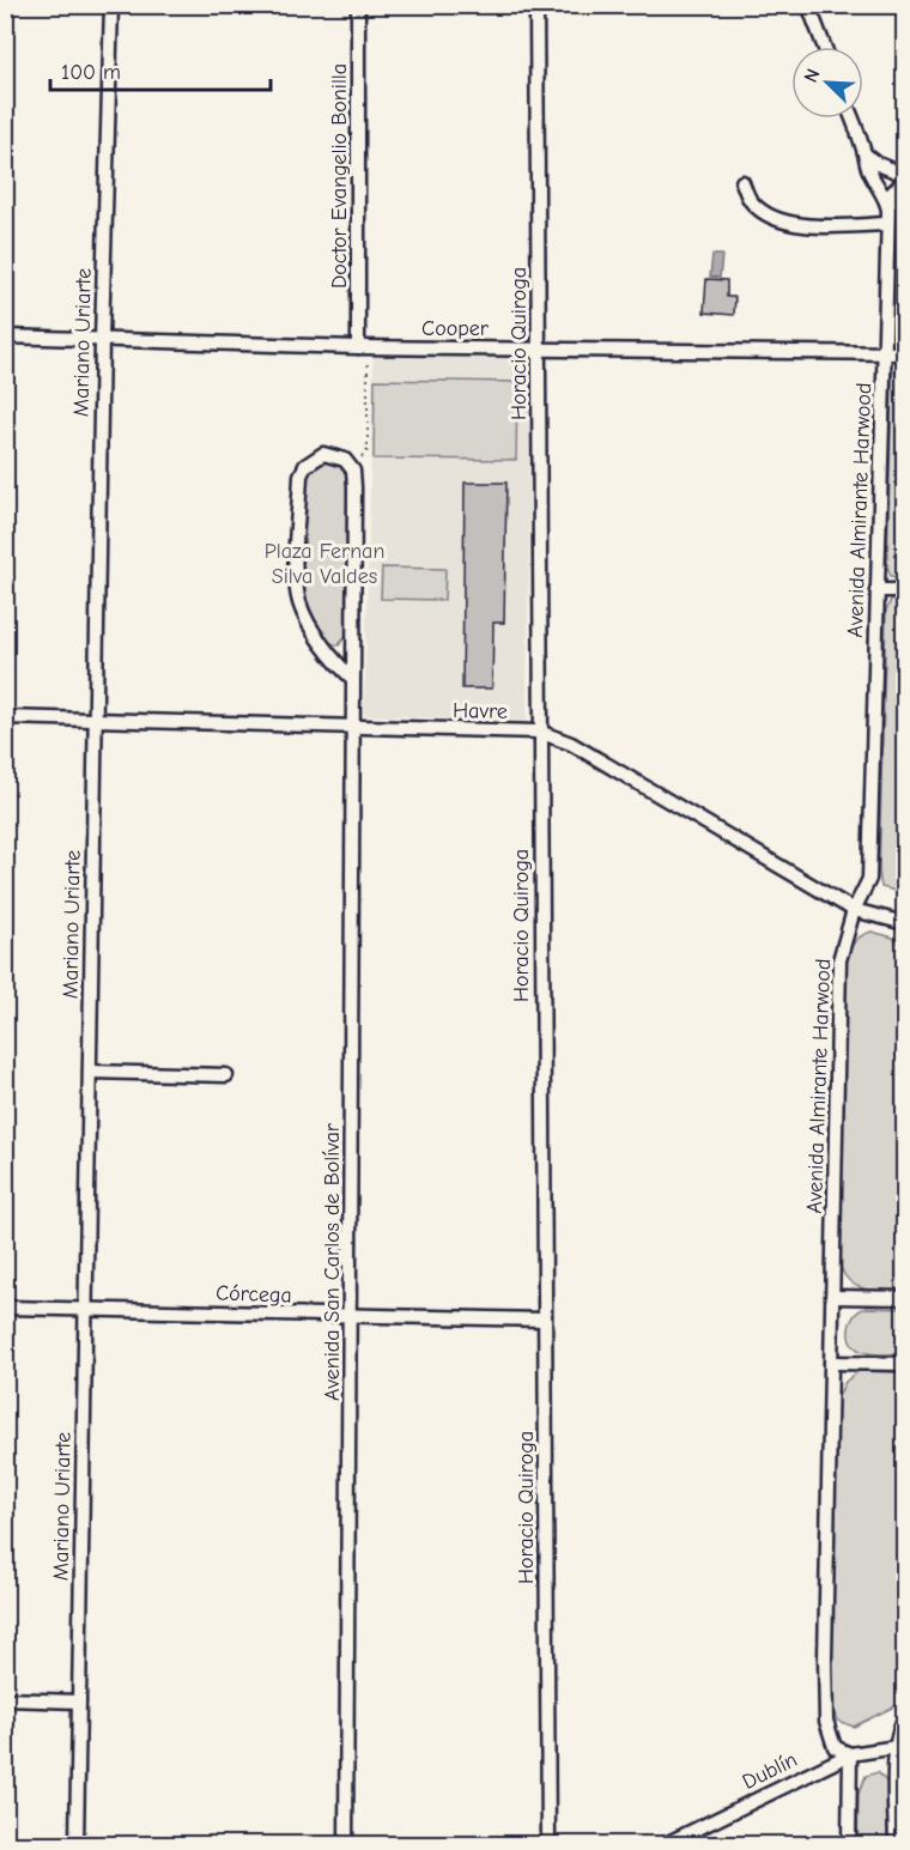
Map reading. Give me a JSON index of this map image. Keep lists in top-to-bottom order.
{
  "streets": {
    "street": [
      "Doctor Evangelio Bonilla",
      "Cooper",
      "Mariano Uriarte",
      "Horacio Quiroga",
      "Avenida Almirante Harwood",
      "Havre",
      "Avenida San Carlos de Bolívar",
      "Córcega",
      "Dublín"
    ]
  },
  "crossings": [
    ["Doctor Evangelio Bonilla", "Cooper"],
    ["Cooper", "Mariano Uriarte"],
    ["Cooper", "Horacio Quiroga"],
    ["Cooper", "Avenida Almirante Harwood"],
    ["Mariano Uriarte", "Havre"],
    ["Mariano Uriarte", "Córcega"],
    ["Horacio Quiroga", "Havre"],
    ["Horacio Quiroga", "Córcega"],
    ["Avenida Almirante Harwood", "Havre"],
    ["Avenida Almirante Harwood", "Dublín"],
    ["Havre", "Avenida San Carlos de Bolívar"],
    ["Avenida San Carlos de Bolívar", "Córcega"]
  ],
  "parks": ["Plaza Fernan Silva Valdes"],
  "scale_bar": "100 m",
  "north": "top left"
}
